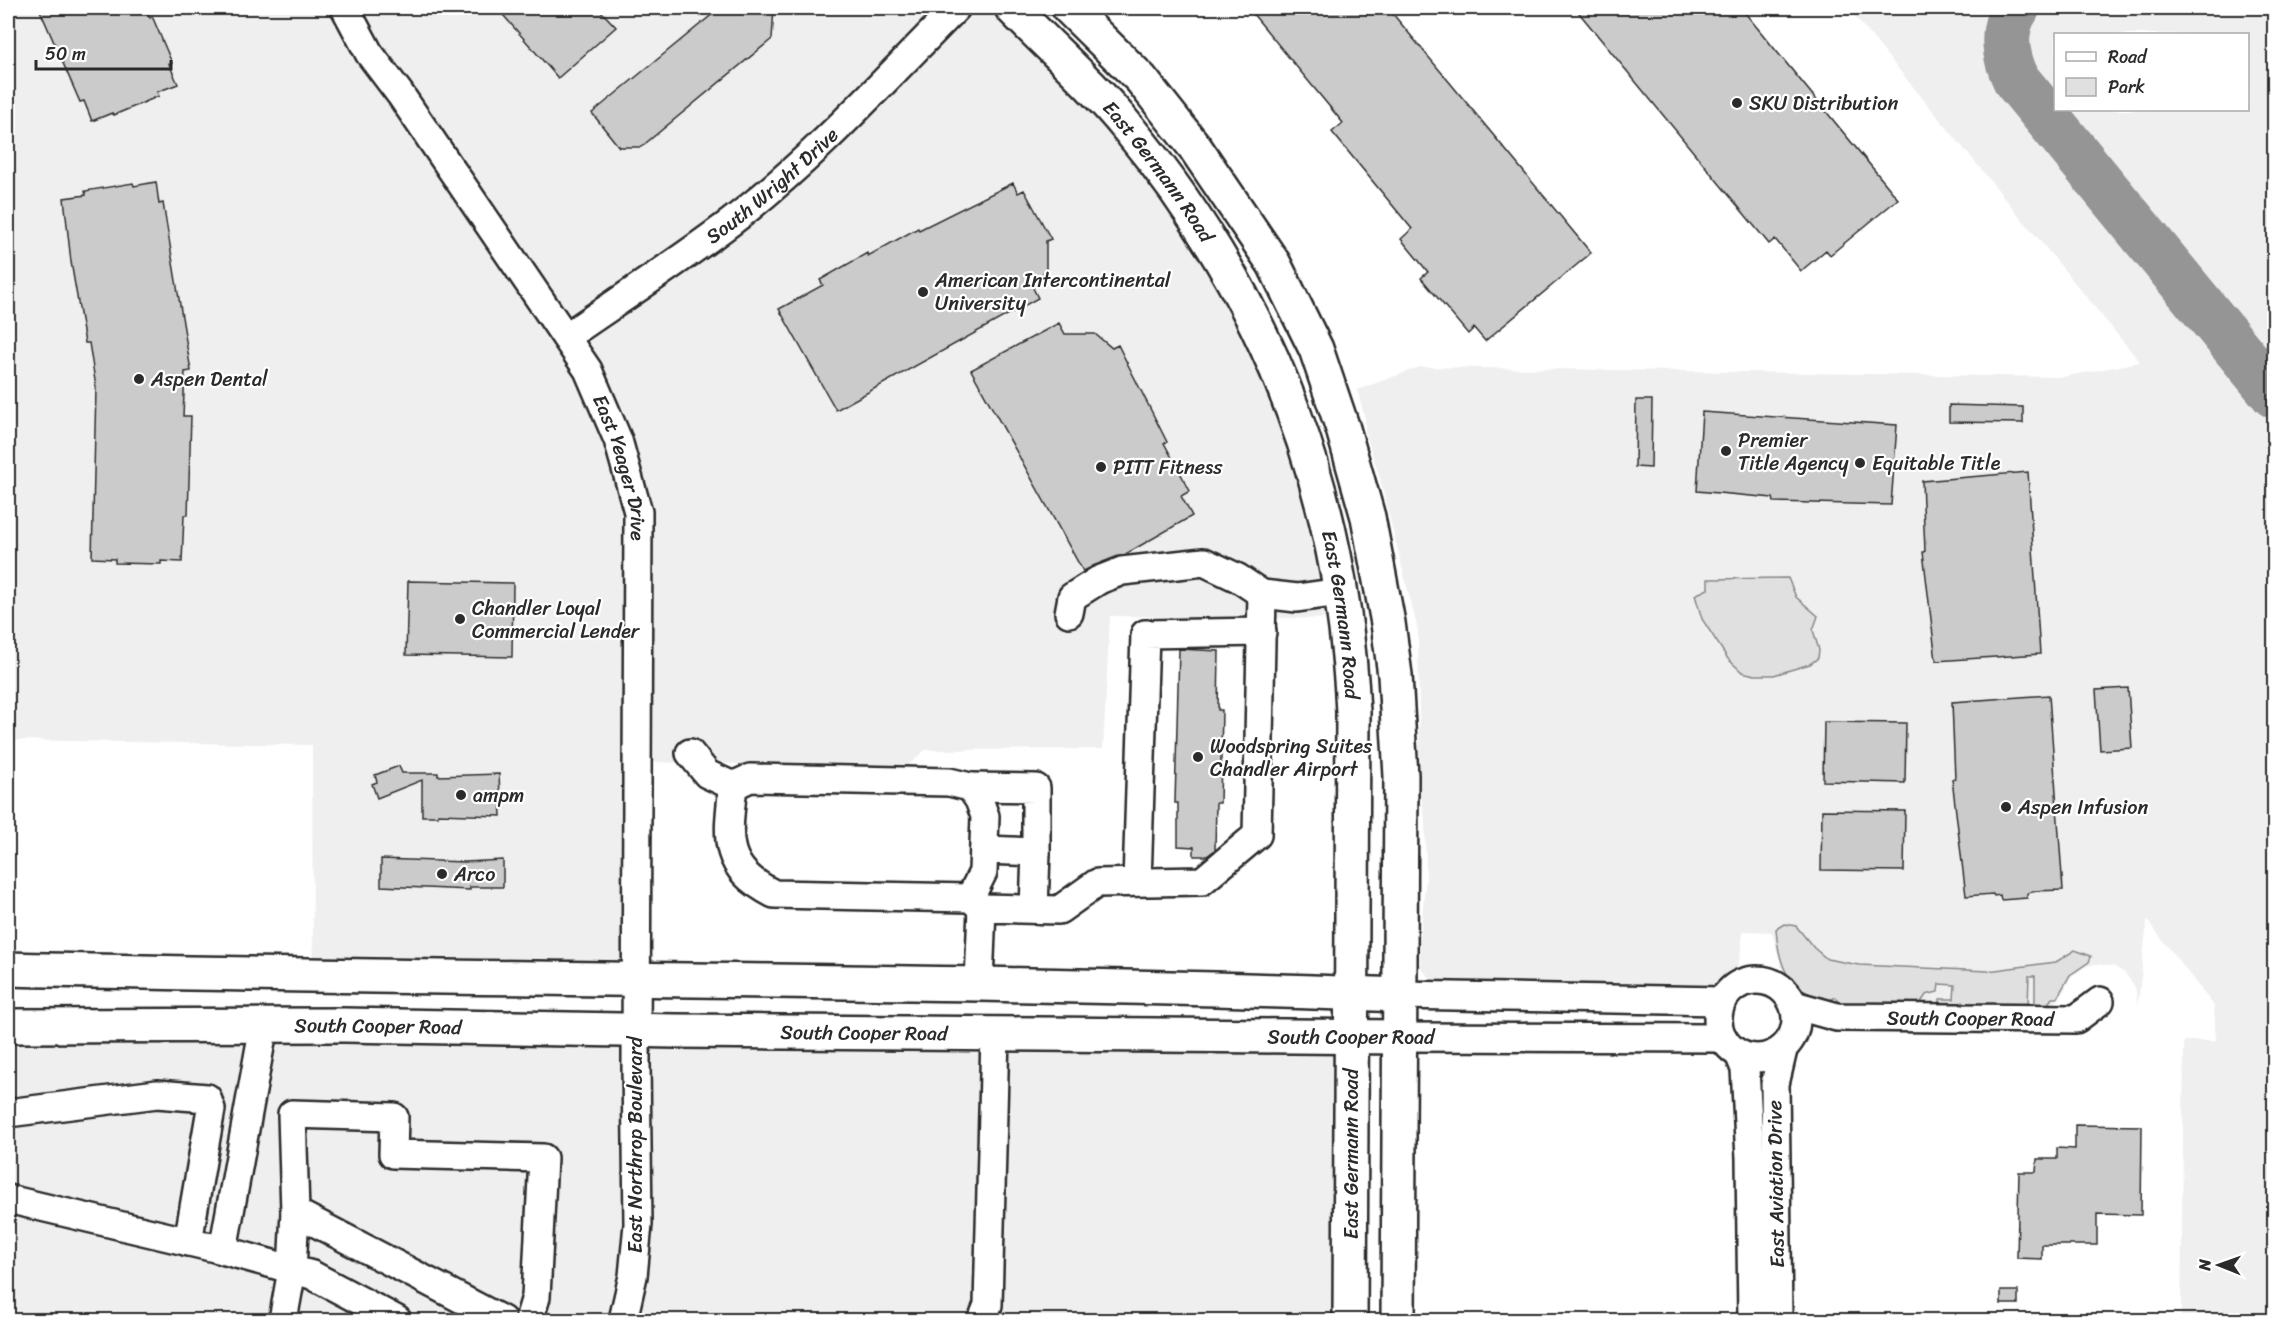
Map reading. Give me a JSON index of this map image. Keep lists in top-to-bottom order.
{
  "streets": {
    "main road": ["East Germann Road", "South Cooper Road"],
    "street": [
      "South Wright Drive",
      "East Yeager Drive",
      "East Northrop Boulevard",
      "East Aviation Drive"
    ]
  },
  "crossings": [
    ["East Germann Road", "South Cooper Road"],
    ["South Wright Drive", "East Yeager Drive"],
    ["East Yeager Drive", "South Cooper Road"],
    ["East Yeager Drive", "East Northrop Boulevard"],
    ["South Cooper Road", "East Northrop Boulevard"],
    ["South Cooper Road", "East Aviation Drive"]
  ],
  "places": [
    "SKU Distribution",
    "American Intercontinental University",
    "Aspen Dental",
    "Premier Title Agency",
    "Equitable Title",
    "PITT Fitness",
    "Chandler Loyal Commercial Lender",
    "Woodspring Suites Chandler Airport",
    "ampm",
    "Aspen Infusion",
    "Arco"
  ],
  "legend": ["Road", "Park"],
  "scale_bar": "50 m",
  "north": "left"
}
